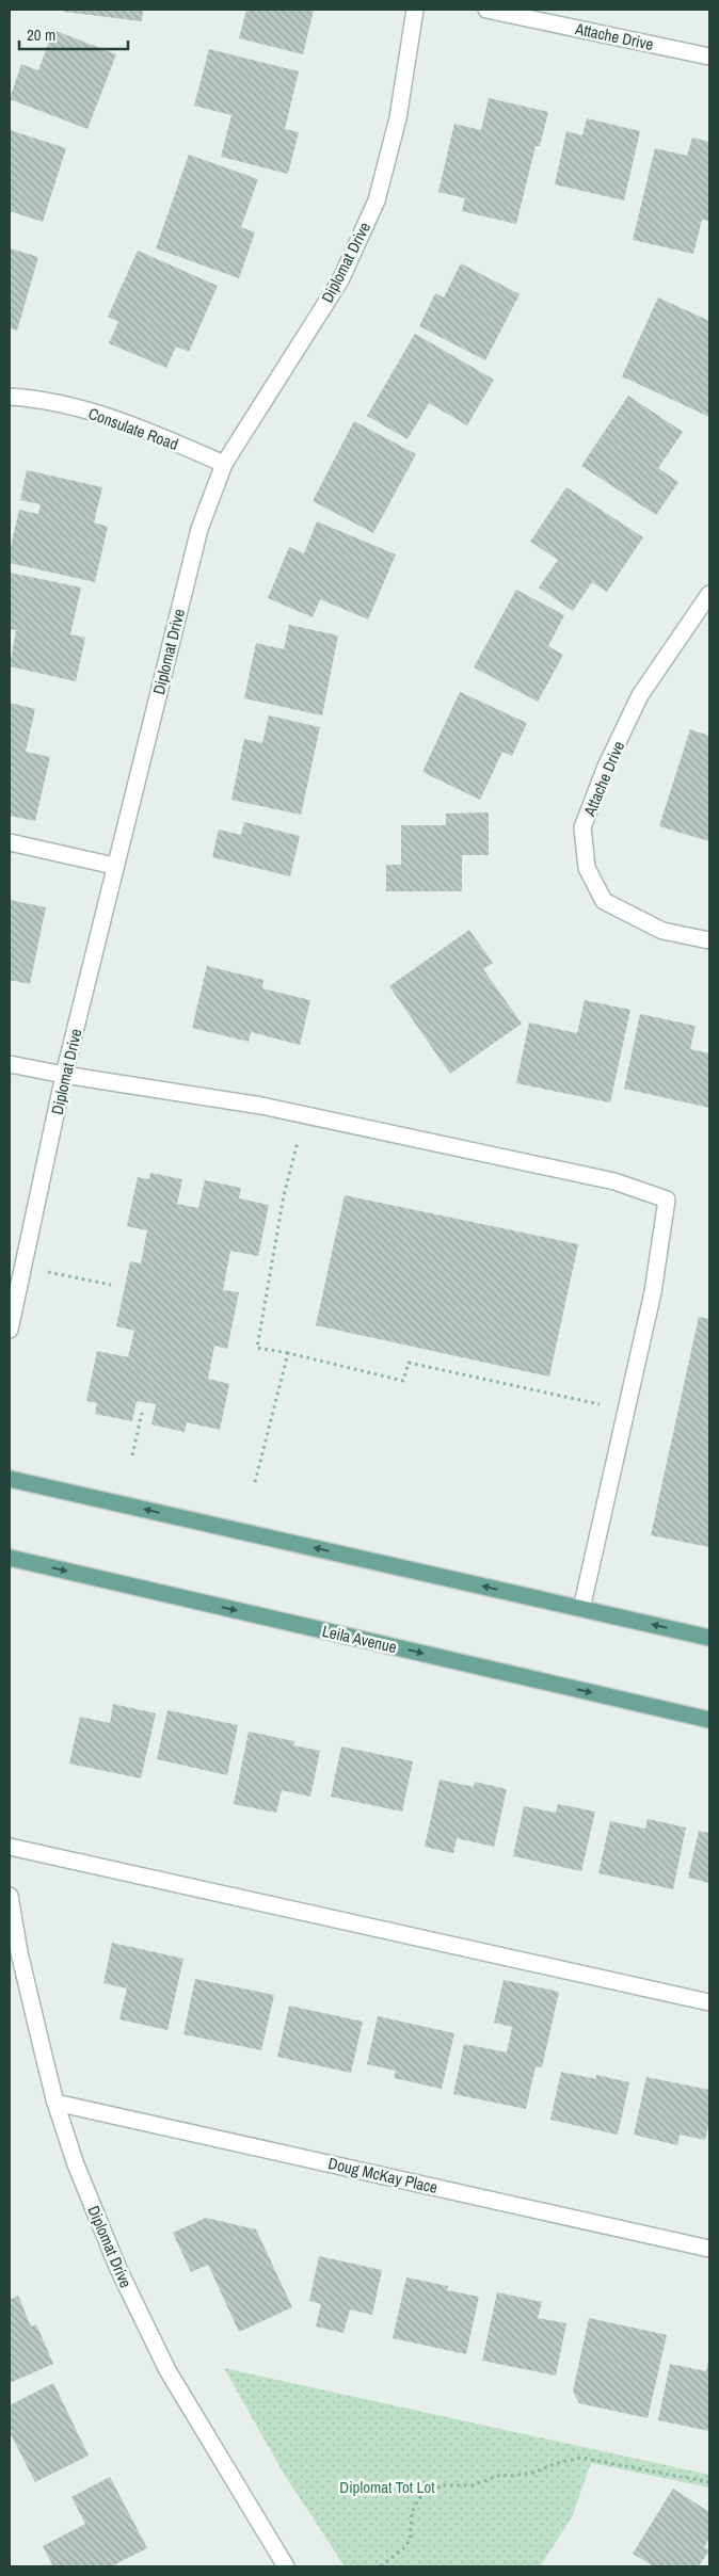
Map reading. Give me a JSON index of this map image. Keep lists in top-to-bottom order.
{
  "streets": {
    "main road": ["Leila Avenue"],
    "street": [
      "Attache Drive",
      "Diplomat Drive",
      "Consulate Road",
      "Doug McKay Place"
    ]
  },
  "crossings": [
    ["Diplomat Drive", "Consulate Road"],
    ["Diplomat Drive", "Doug McKay Place"]
  ],
  "parks": ["Diplomat Tot Lot"],
  "scale_bar": "20 m"
}
